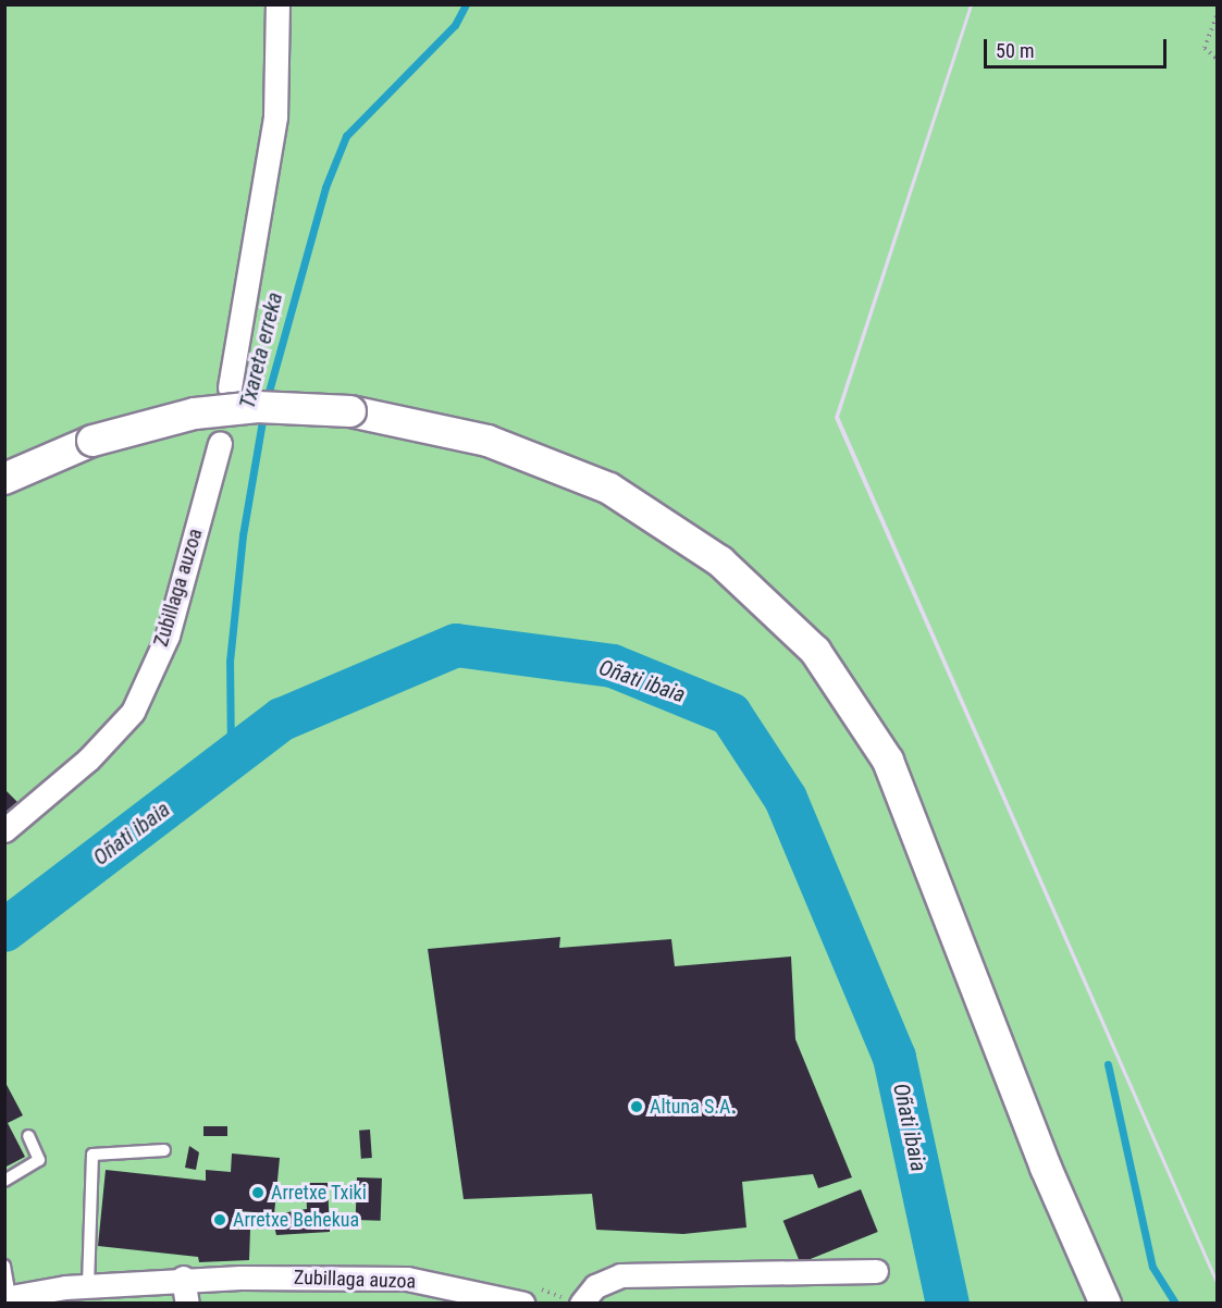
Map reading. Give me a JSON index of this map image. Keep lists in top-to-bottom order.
{
  "streets": {
    "street": ["Zubillaga auzoa"]
  },
  "water": ["Txareta erreka", "Oñati ibaia"],
  "places": ["Altuna S.A.", "Arretxe Txiki", "Arretxe Behekua"],
  "scale_bar": "50 m"
}
